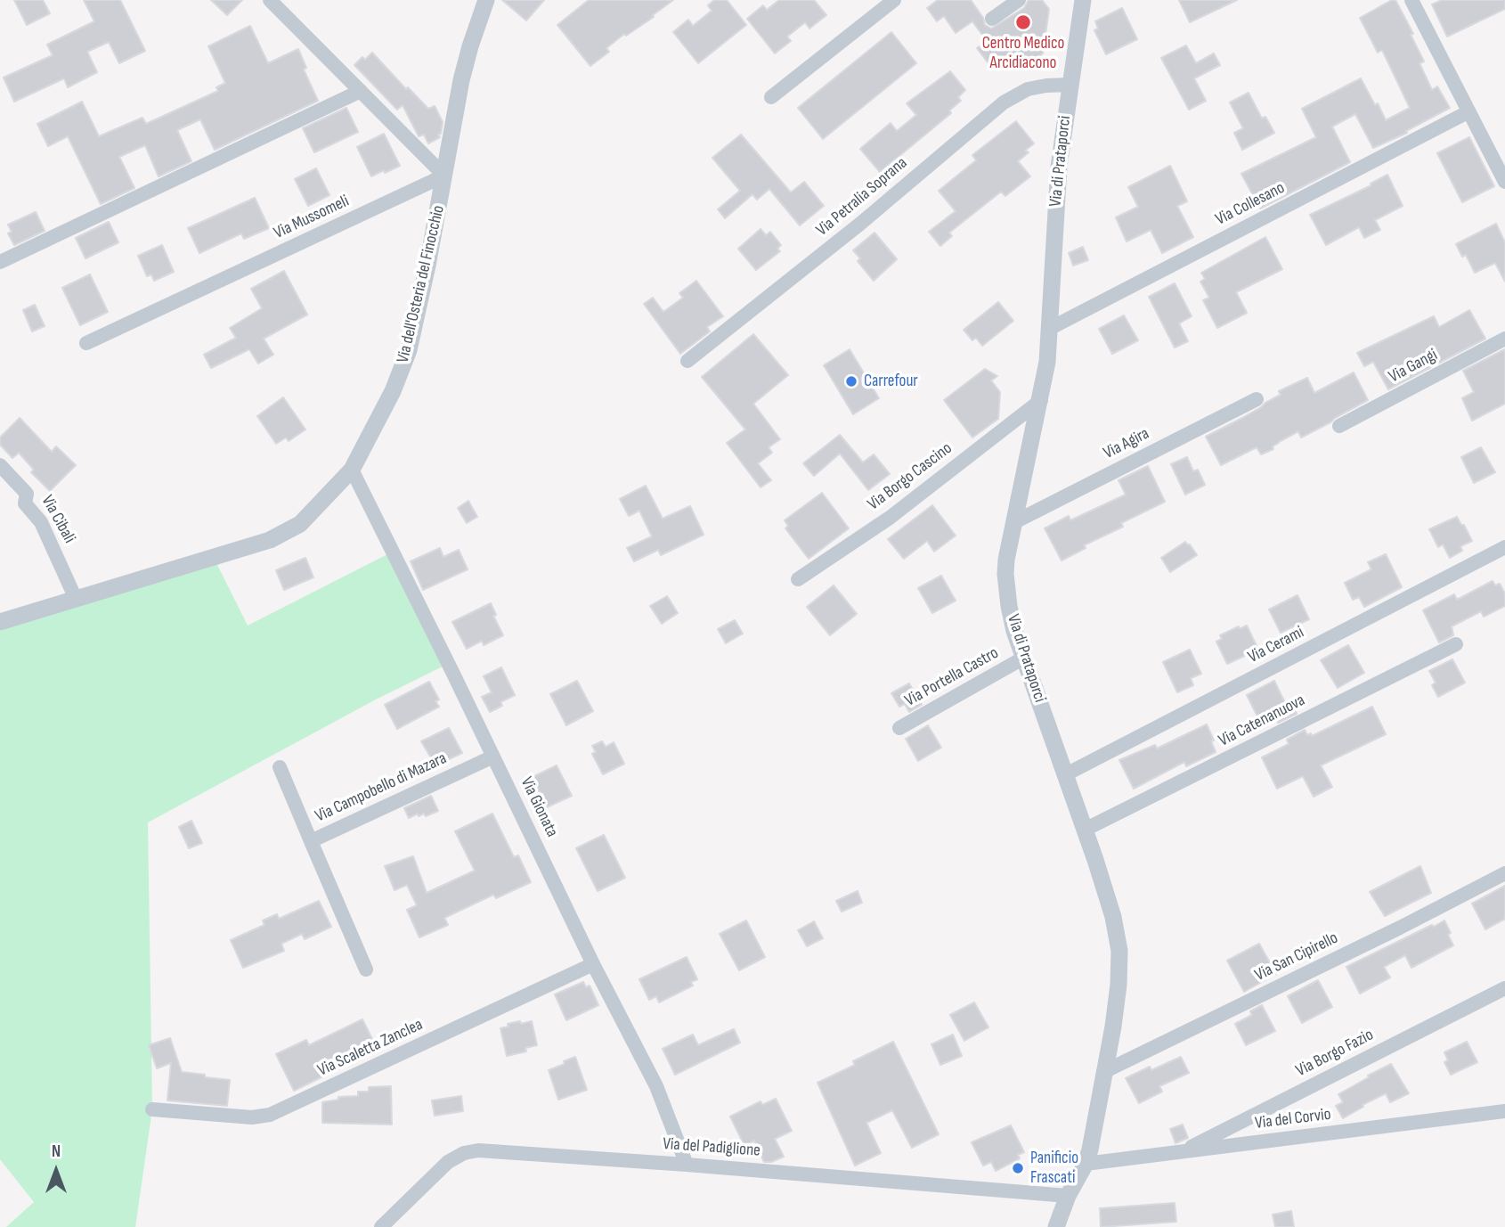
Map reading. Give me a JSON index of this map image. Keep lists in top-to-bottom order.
{
  "streets": {
    "street": [
      "Via di Prataporci",
      "Via Petralia Soprana",
      "Via Collesano",
      "Via Mussomeli",
      "Via dell'Osteria del Finocchio",
      "Via Gangi",
      "Via Agira",
      "Via Borgo Cascino",
      "Via Cibali",
      "Via Cerami",
      "Via Portella Castro",
      "Via Catenanuova",
      "Via Campobello di Mazara",
      "Via Gionata",
      "Via San Cipirello",
      "Via Scaletta Zanclea",
      "Via Borgo Fazio",
      "Via del Corvio",
      "Via del Padiglione"
    ]
  },
  "crossings": [
    ["Via di Prataporci", "Via Petralia Soprana"],
    ["Via di Prataporci", "Via Collesano"],
    ["Via di Prataporci", "Via Agira"],
    ["Via di Prataporci", "Via Borgo Cascino"],
    ["Via di Prataporci", "Via Cerami"],
    ["Via di Prataporci", "Via Portella Castro"],
    ["Via di Prataporci", "Via Catenanuova"],
    ["Via di Prataporci", "Via San Cipirello"],
    ["Via di Prataporci", "Via del Corvio"],
    ["Via di Prataporci", "Via del Padiglione"],
    ["Via Mussomeli", "Via dell'Osteria del Finocchio"],
    ["Via dell'Osteria del Finocchio", "Via Cibali"],
    ["Via dell'Osteria del Finocchio", "Via Gionata"],
    ["Via Campobello di Mazara", "Via Gionata"],
    ["Via Gionata", "Via Scaletta Zanclea"],
    ["Via Gionata", "Via del Padiglione"],
    ["Via Borgo Fazio", "Via del Corvio"]
  ],
  "places": ["Centro Medico Arcidiacono", "Carrefour", "Panificio Frascati"],
  "north": "top"
}
